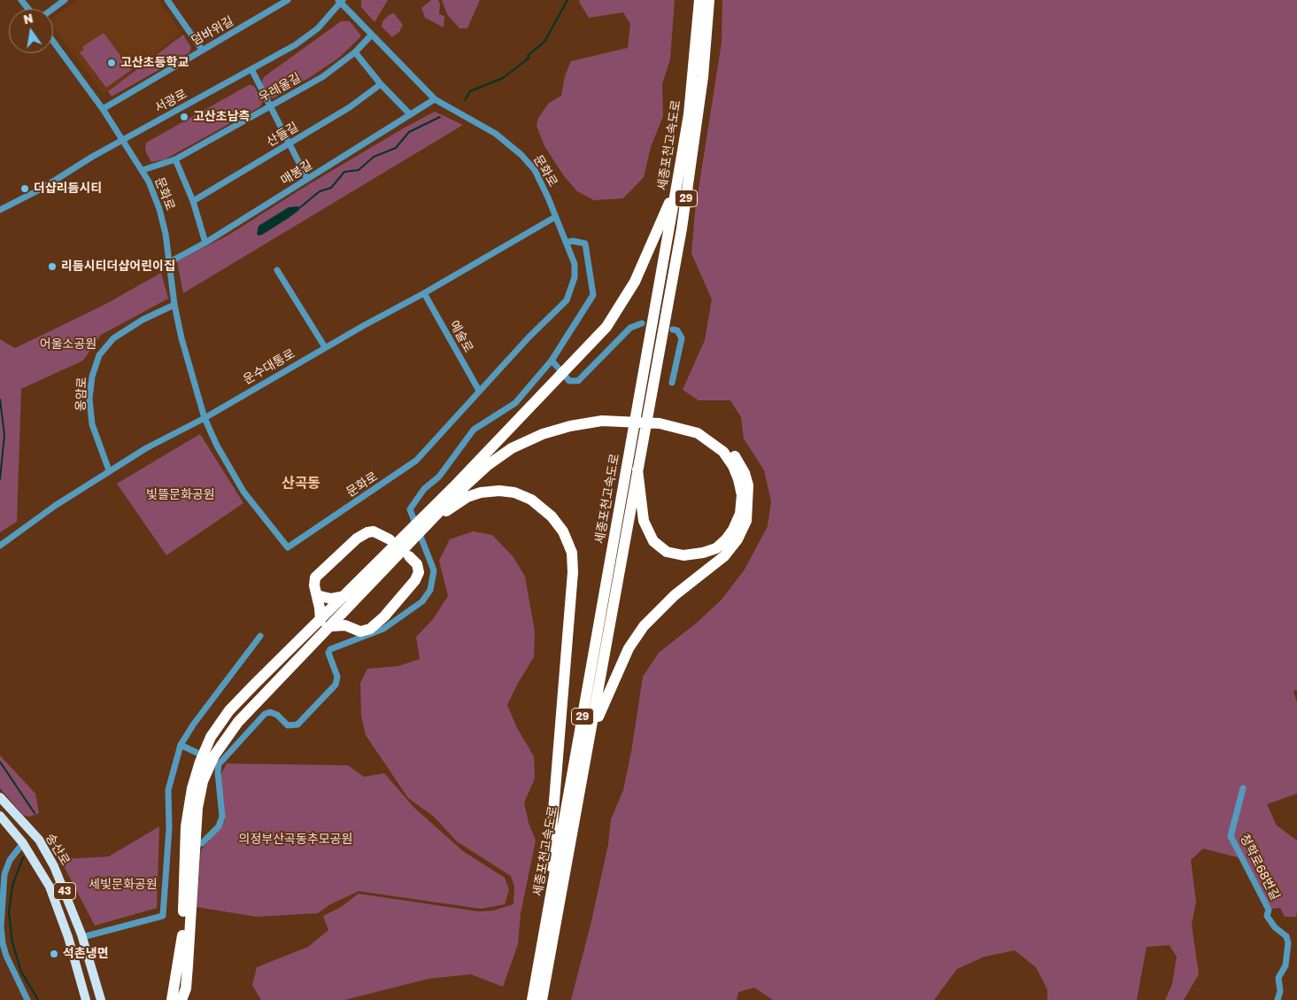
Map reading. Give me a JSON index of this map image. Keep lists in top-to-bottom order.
{
  "streets": {
    "highway": ["세종포천고속도로", "29"],
    "main road": ["송산로", "43"],
    "street": [
      "덤바위길",
      "우레울길",
      "서광로",
      "산들길",
      "문화로",
      "매봉길",
      "예술로",
      "운수대통로",
      "옹암로",
      "청학로68번길"
    ]
  },
  "crossings": [
    ["덤바위길", "문화로"],
    ["우레울길", "문화로"],
    ["서광로", "문화로"],
    ["문화로", "매봉길"],
    ["문화로", "예술로"],
    ["문화로", "운수대통로"],
    ["문화로", "옹암로"],
    ["예술로", "운수대통로"],
    ["운수대통로", "옹암로"]
  ],
  "districts": ["산곡동"],
  "parks": [
    "어울소공원",
    "빛뜰문화공원",
    "의정부산곡동추모공원",
    "세빛문화공원"
  ],
  "places": [
    "고산초등학교",
    "고산초남측",
    "더샵리듬시티",
    "리듬시티더샵어린이집",
    "석촌냉면"
  ],
  "north": "top"
}
